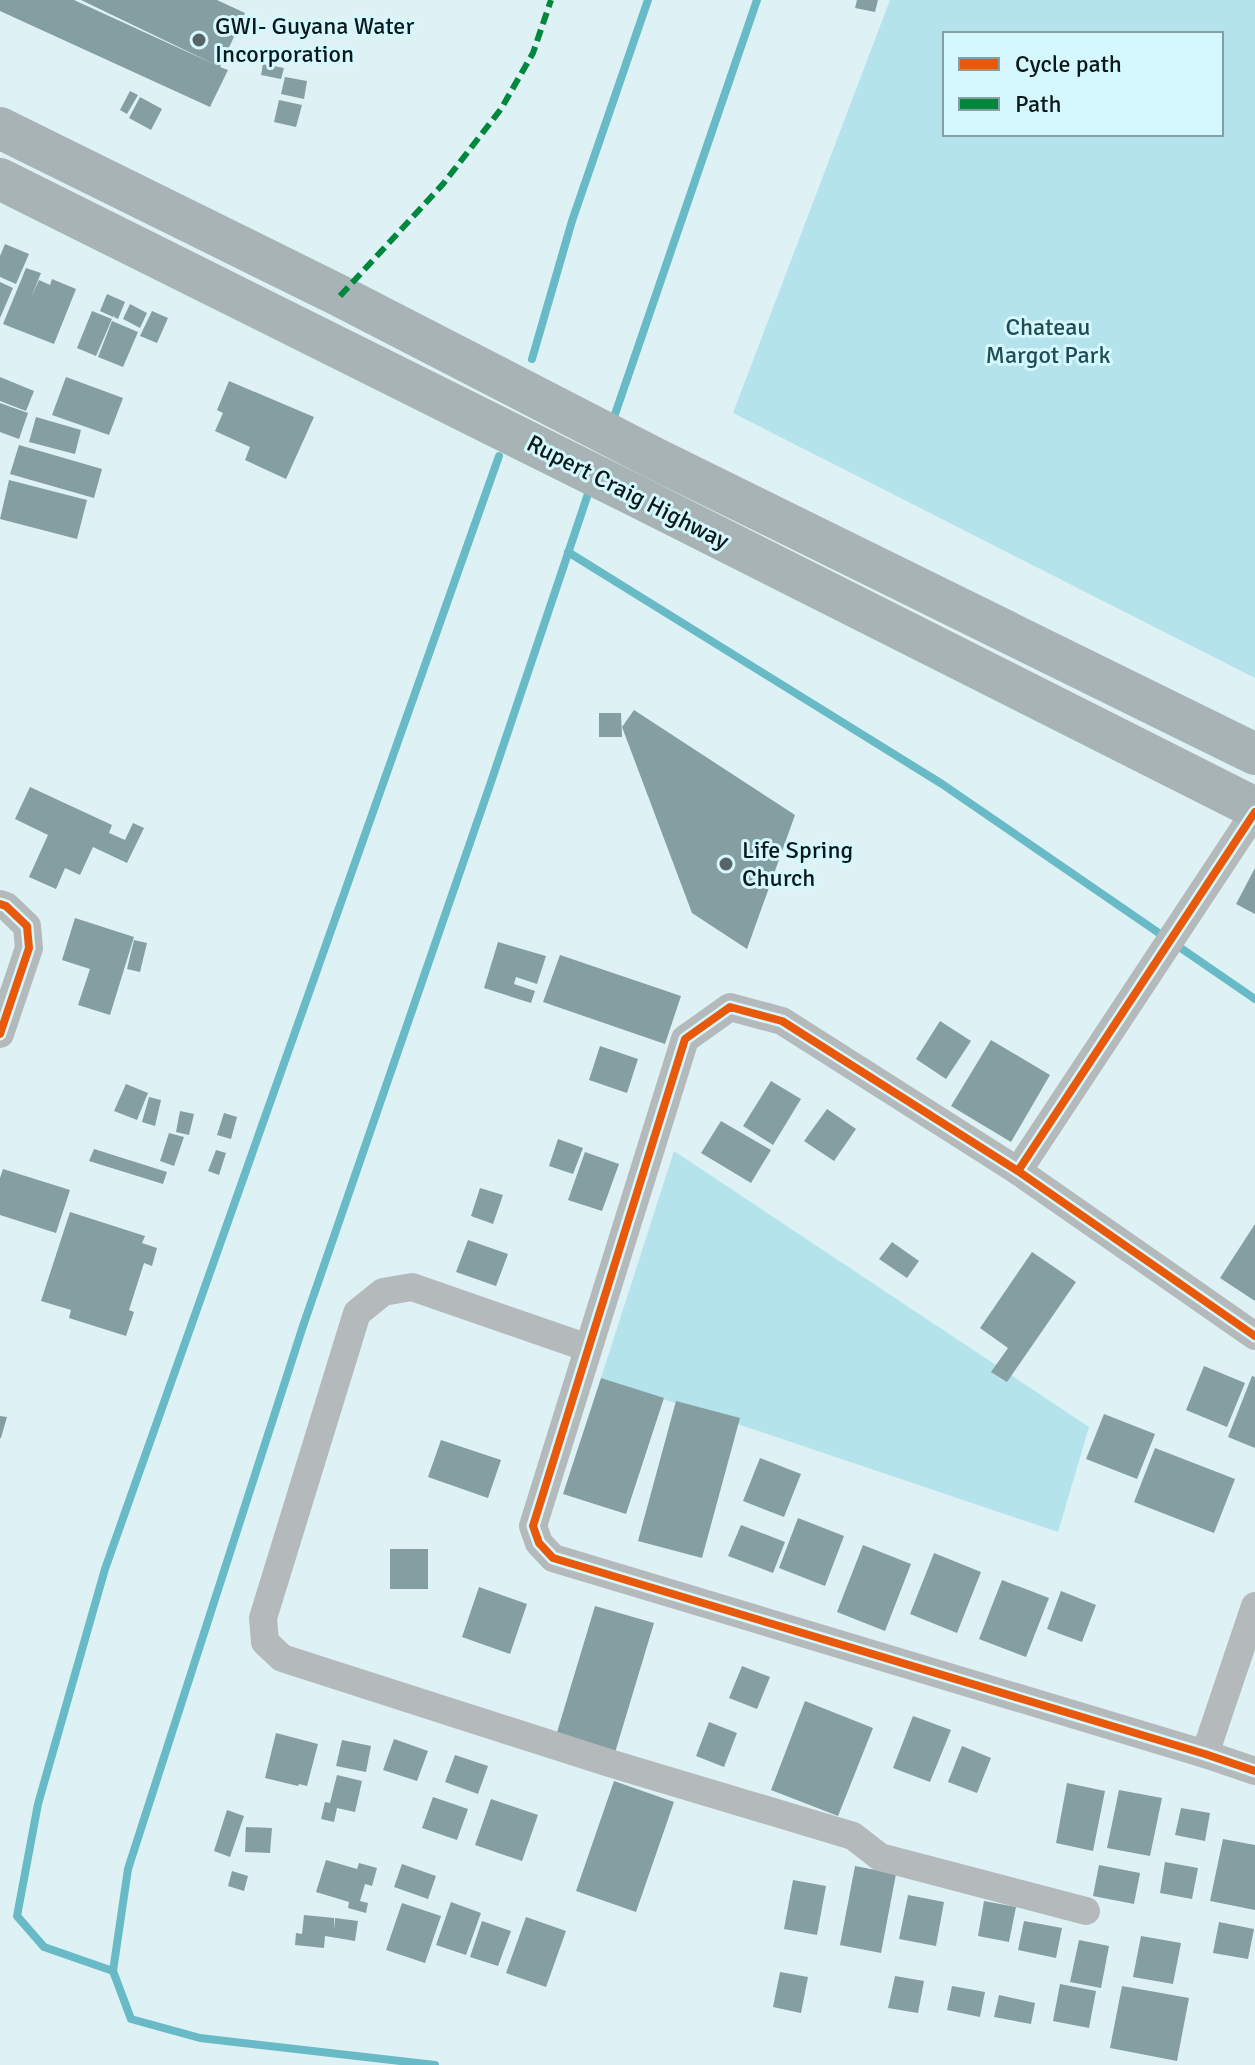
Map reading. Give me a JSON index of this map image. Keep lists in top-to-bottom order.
{
  "streets": {
    "main road": ["Rupert Craig Highway"]
  },
  "parks": ["Chateau Margot Park"],
  "places": ["GWI- Guyana Water Incorporation", "Life Spring Church"],
  "legend": ["Cycle path", "Path"]
}
